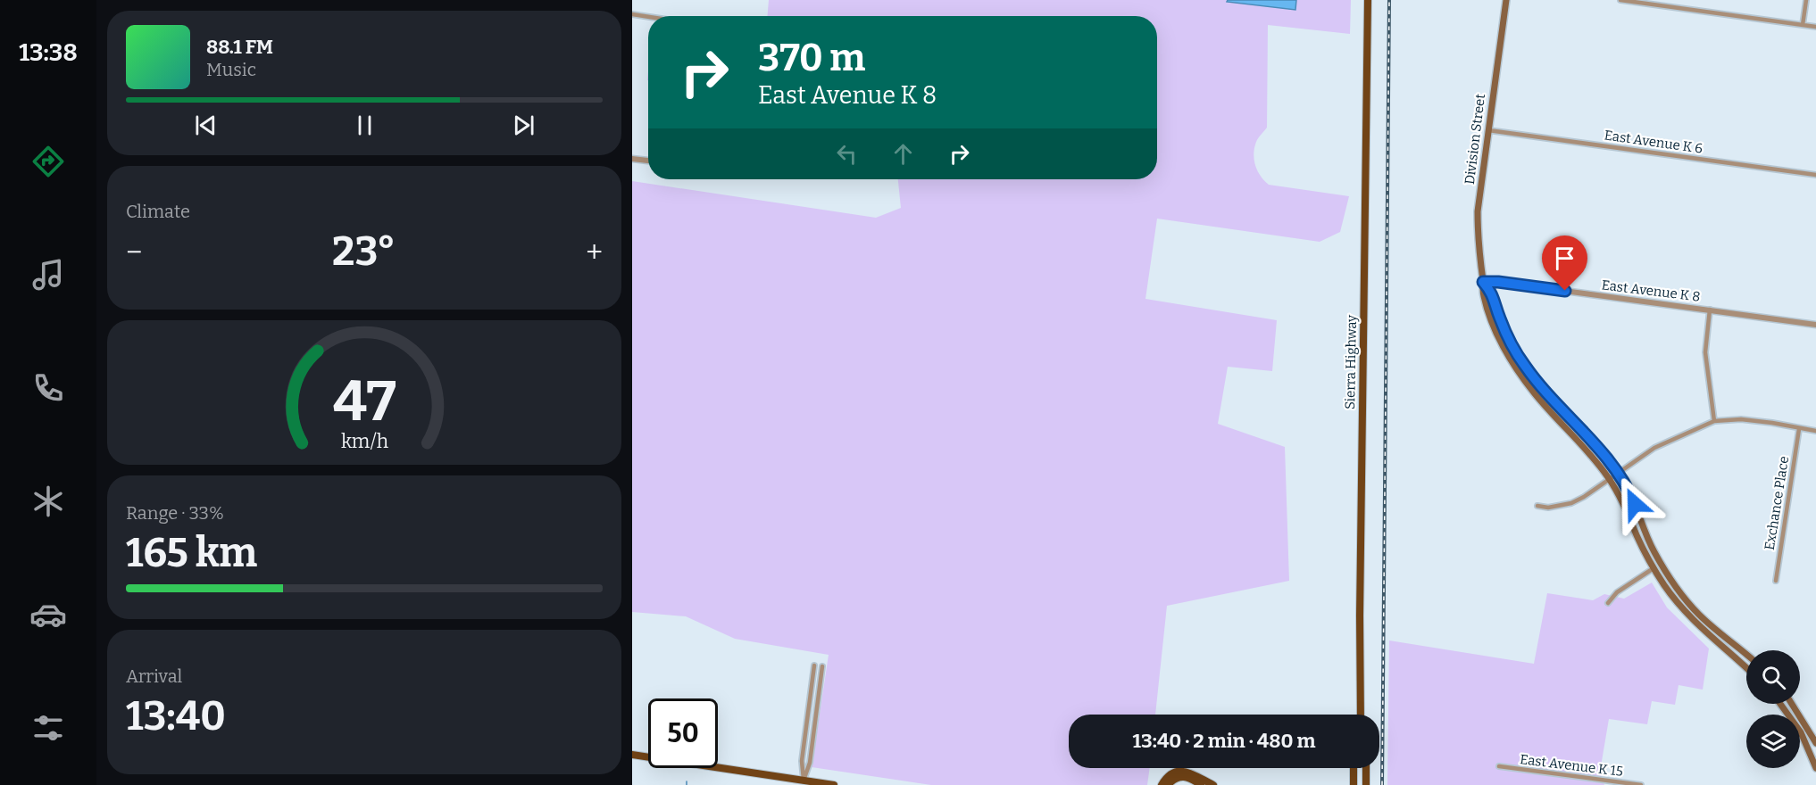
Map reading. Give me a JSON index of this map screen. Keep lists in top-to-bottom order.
{
  "streets": {
    "main road": ["Division Street", "Sierra Highway"],
    "street": [
      "East Avenue K 6",
      "East Avenue K 8",
      "Exchance Place",
      "East Avenue K 15"
    ]
  },
  "crossings": [
    ["Division Street", "East Avenue K 6"],
    ["Division Street", "East Avenue K 8"]
  ],
  "page": {
    "tabs": "13:38",
    "turn": ["370 m", "East Avenue K 8"],
    "song": ["88.1 FM", "Music"],
    "tile": [
      "Climate",
      ["Range · 33%", "165 km"],
      ["Arrival", "13:40"]
    ],
    "heat": ["−", "23°", "+"],
    "limit": "50",
    "trip": "13:40 · 2 min · 480 m",
    "gauge": ["47", "km/h"]
  }
}
